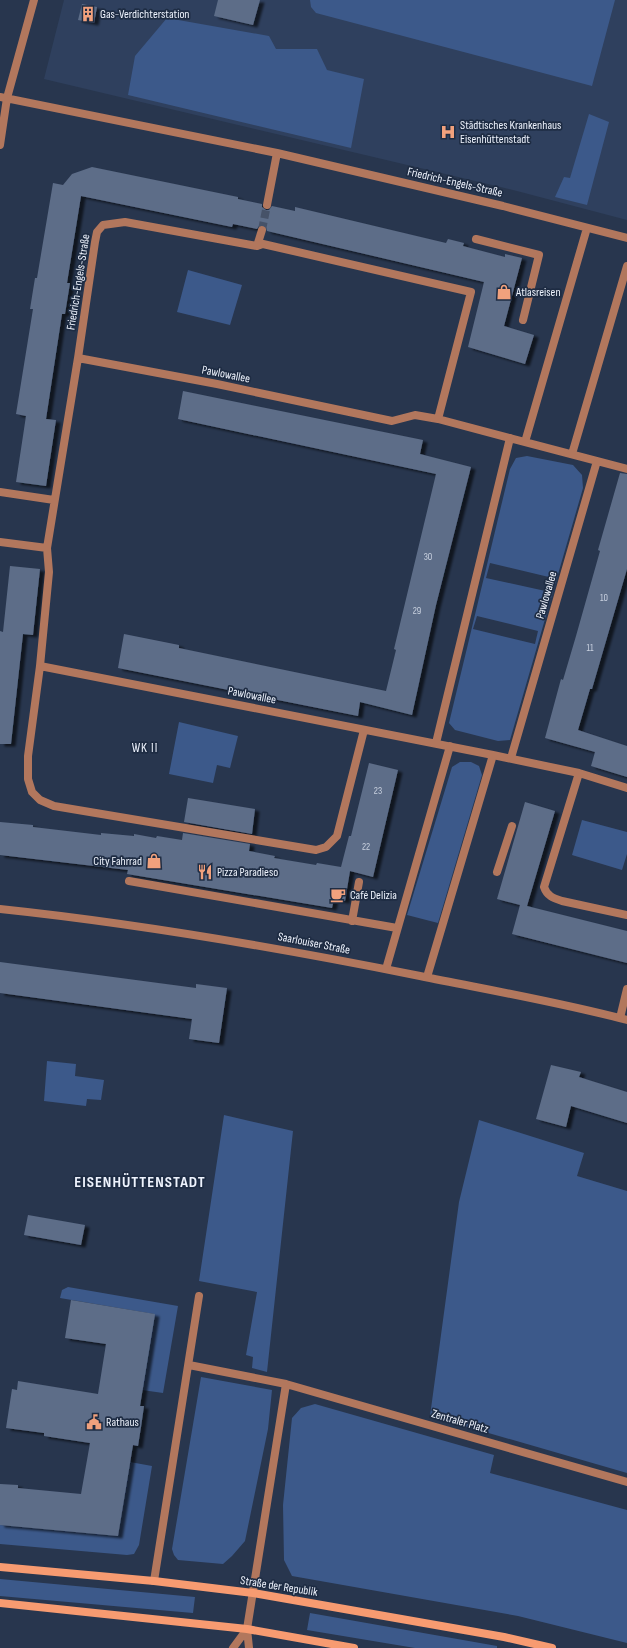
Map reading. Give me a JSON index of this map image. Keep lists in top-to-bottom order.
{
  "streets": {
    "street": [
      "Friedrich-Engels-Straße",
      "Pawlowallee",
      "Saarlouiser Straße",
      "Zentraler Platz",
      "Straße der Republik"
    ]
  },
  "crossings": [
    ["Friedrich-Engels-Straße", "Pawlowallee"]
  ],
  "districts": ["WK II", "EISENHÜTTENSTADT"],
  "places": {
    "building": ["Gas-Verdichterstation"],
    "hospital": ["Städtisches Krankenhaus Eisenhüttenstadt"],
    "shop": ["Atlasreisen", "City Fahrrad"],
    "restaurant": ["Pizza Paradieso"],
    "cafe": ["Café Delizia"],
    "public building": ["Rathaus"]
  },
  "house_numbers": [
    "30",
    "10",
    "29",
    "11",
    "23",
    "22"
  ]
}
